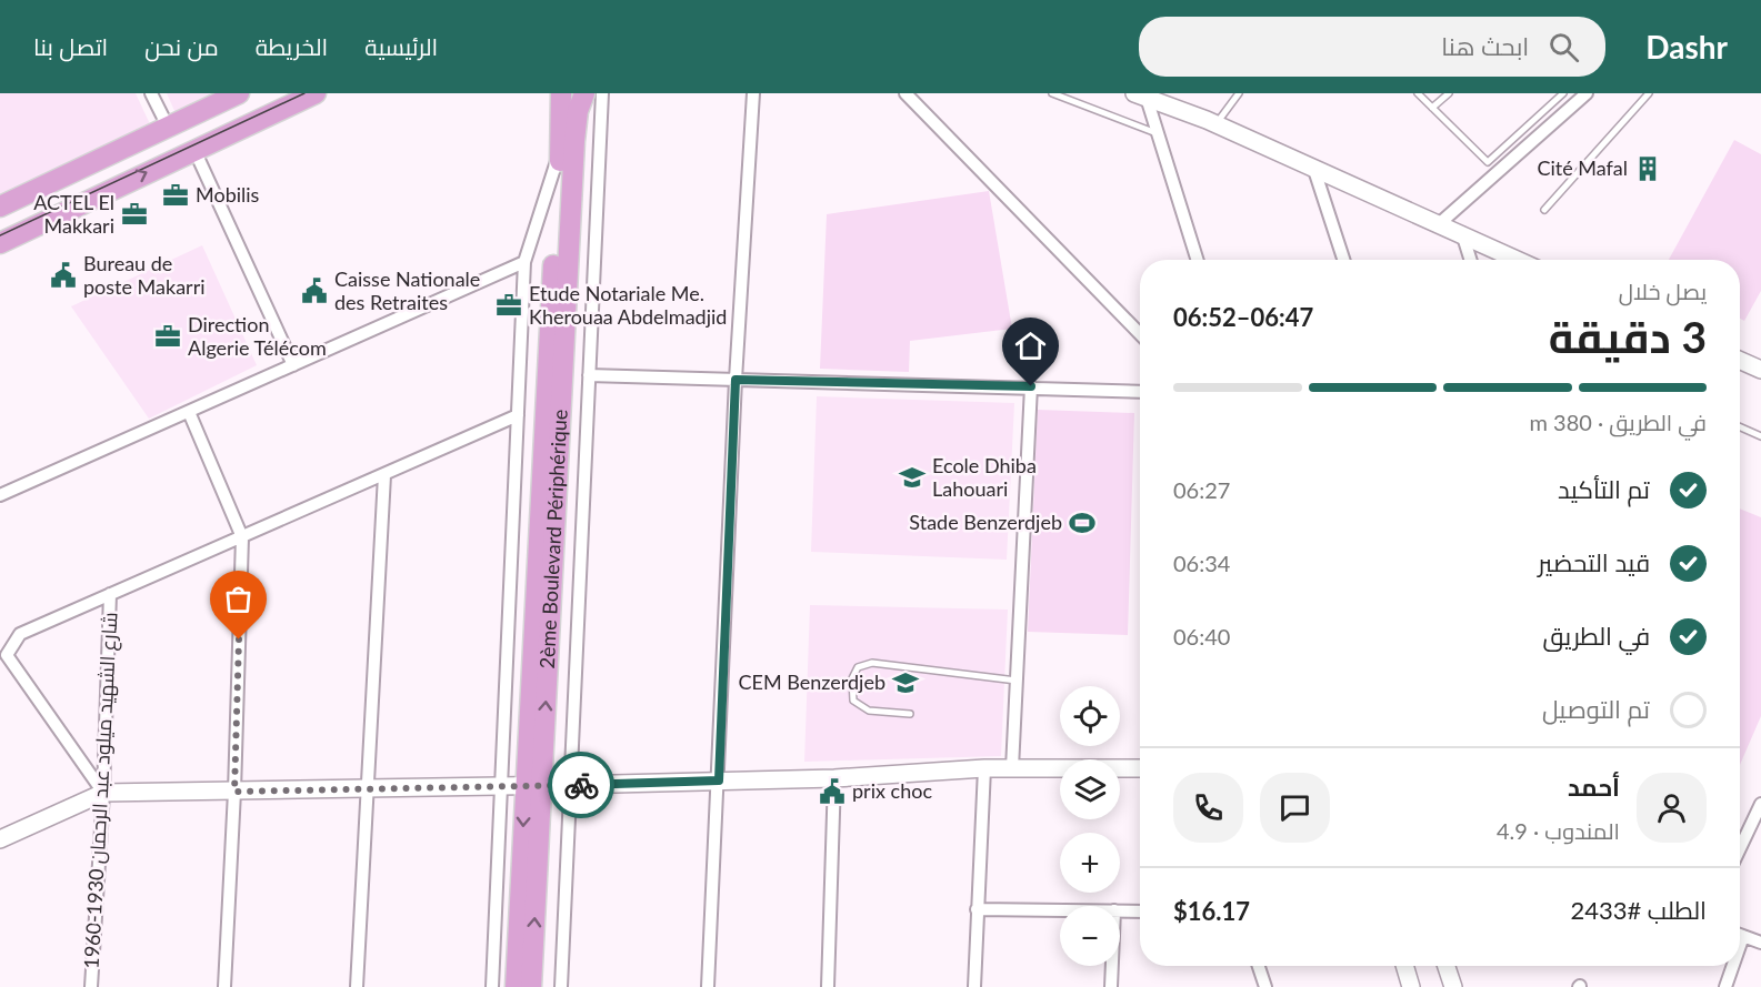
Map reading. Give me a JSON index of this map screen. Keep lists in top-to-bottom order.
{
  "streets": {
    "main road": ["2ème Boulevard Périphérique"],
    "street": ["شارع الشهيد ميلود عبد الرحمان 1930-1960"]
  },
  "places": {
    "building": ["Cité Mafal"],
    "office": [
      "Mobilis",
      "ACTEL El Makkari",
      "Etude Notariale Me. Kherouaa Abdelmadjid",
      "Direction Algerie Télécom"
    ],
    "public building": ["Bureau de poste Makarri", "Caisse Nationale des Retraites", "prix choc"],
    "school or university": ["Ecole Dhiba Lahouari", "CEM Benzerdjeb"],
    "sports": ["Stade Benzerdjeb"]
  },
  "page": {
    "header": "Dashr",
    "search": "ابحث هنا",
    "nav": [
      "الرئيسية",
      "الخريطة",
      "من نحن",
      "اتصل بنا"
    ],
    "heading": ["3 دقيقة", "يصل خلال", "06:47–06:52"],
    "panel": [
      "أحمد",
      "المندوب · 4.9",
      "الطلب #2433",
      "$16.17"
    ],
    "bar": "في الطريق · 380 m",
    "list": [
      ["تم التأكيد", "06:27"],
      ["قيد التحضير", "06:34"],
      ["في الطريق", "06:40"],
      "تم التوصيل"
    ],
    "map_buttons": ["+", "−"]
  }
}
